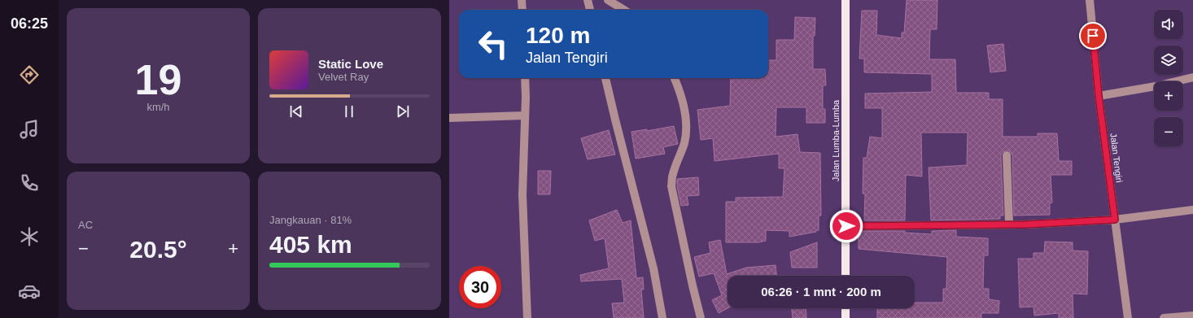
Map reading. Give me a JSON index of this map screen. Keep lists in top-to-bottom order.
{
  "streets": {
    "main road": ["Jalan Lumba-Lumba"],
    "street": ["Jalan Tengiri"]
  },
  "page": {
    "tabs": "06:25",
    "tile": [
      ["19", "km/h"],
      "AC",
      ["Jangkauan · 81%", "405 km"]
    ],
    "map_buttons": ["+", "−"],
    "turn": ["120 m", "Jalan Tengiri"],
    "song": ["Static Love", "Velvet Ray"],
    "heat": ["−", "20.5°", "+"],
    "limit": "30",
    "trip": "06:26 · 1 mnt · 200 m"
  }
}
